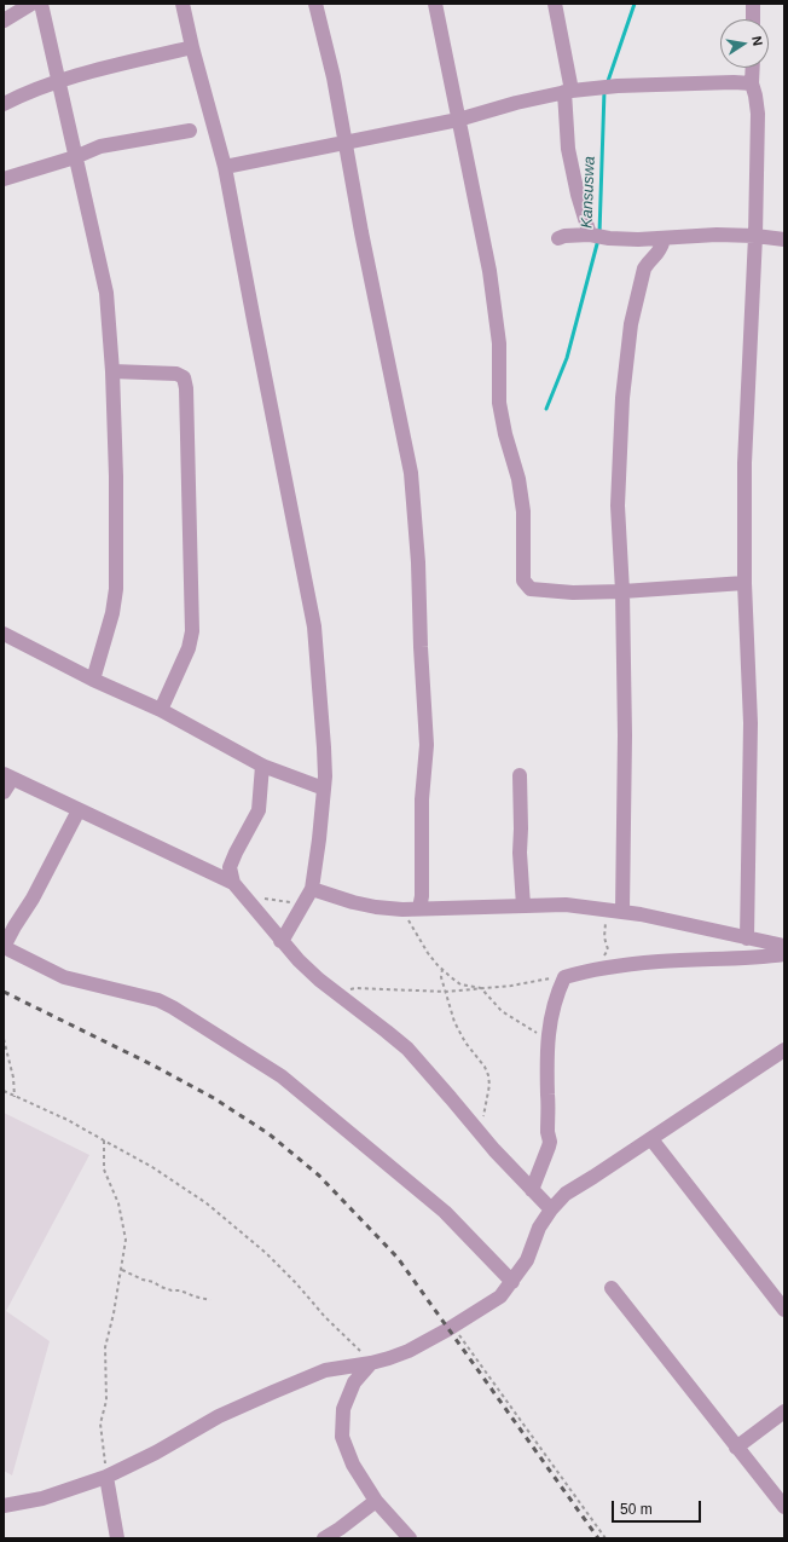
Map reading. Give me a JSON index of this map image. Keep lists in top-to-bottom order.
{
  "water": ["Kansuswa"],
  "scale_bar": "50 m",
  "north": "right"
}
